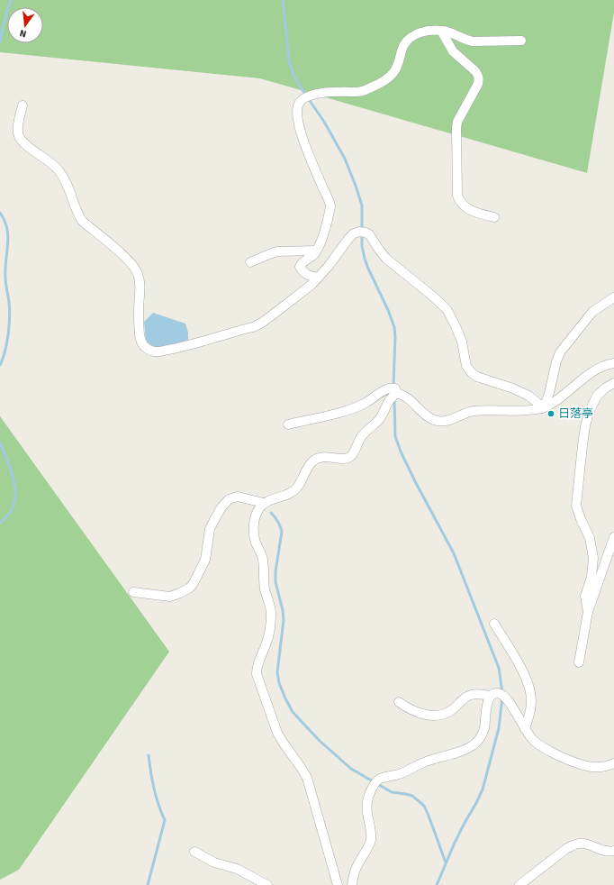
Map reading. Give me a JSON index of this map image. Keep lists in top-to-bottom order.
{
  "places": ["日落亭"],
  "north": "bottom"
}
